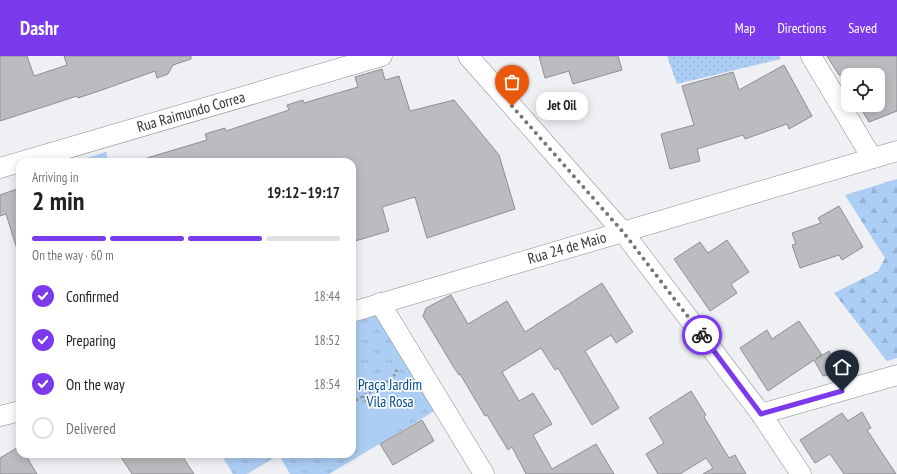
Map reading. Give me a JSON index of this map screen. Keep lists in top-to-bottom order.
{
  "streets": {
    "street": ["Rua Raimundo Correa", "Rua 24 de Maio"]
  },
  "parks": ["Praça Jardim Vila Rosa"],
  "places": ["Jet Oil"],
  "page": {
    "header": "Dashr",
    "nav": ["Map", "Directions", "Saved"],
    "bubble": "Jet Oil",
    "heading": ["2 min", "Arriving in", "19:12–19:17"],
    "bar": "On the way · 60 m",
    "list": [
      ["Confirmed", "18:44"],
      ["Preparing", "18:52"],
      ["On the way", "18:54"],
      "Delivered"
    ]
  }
}
